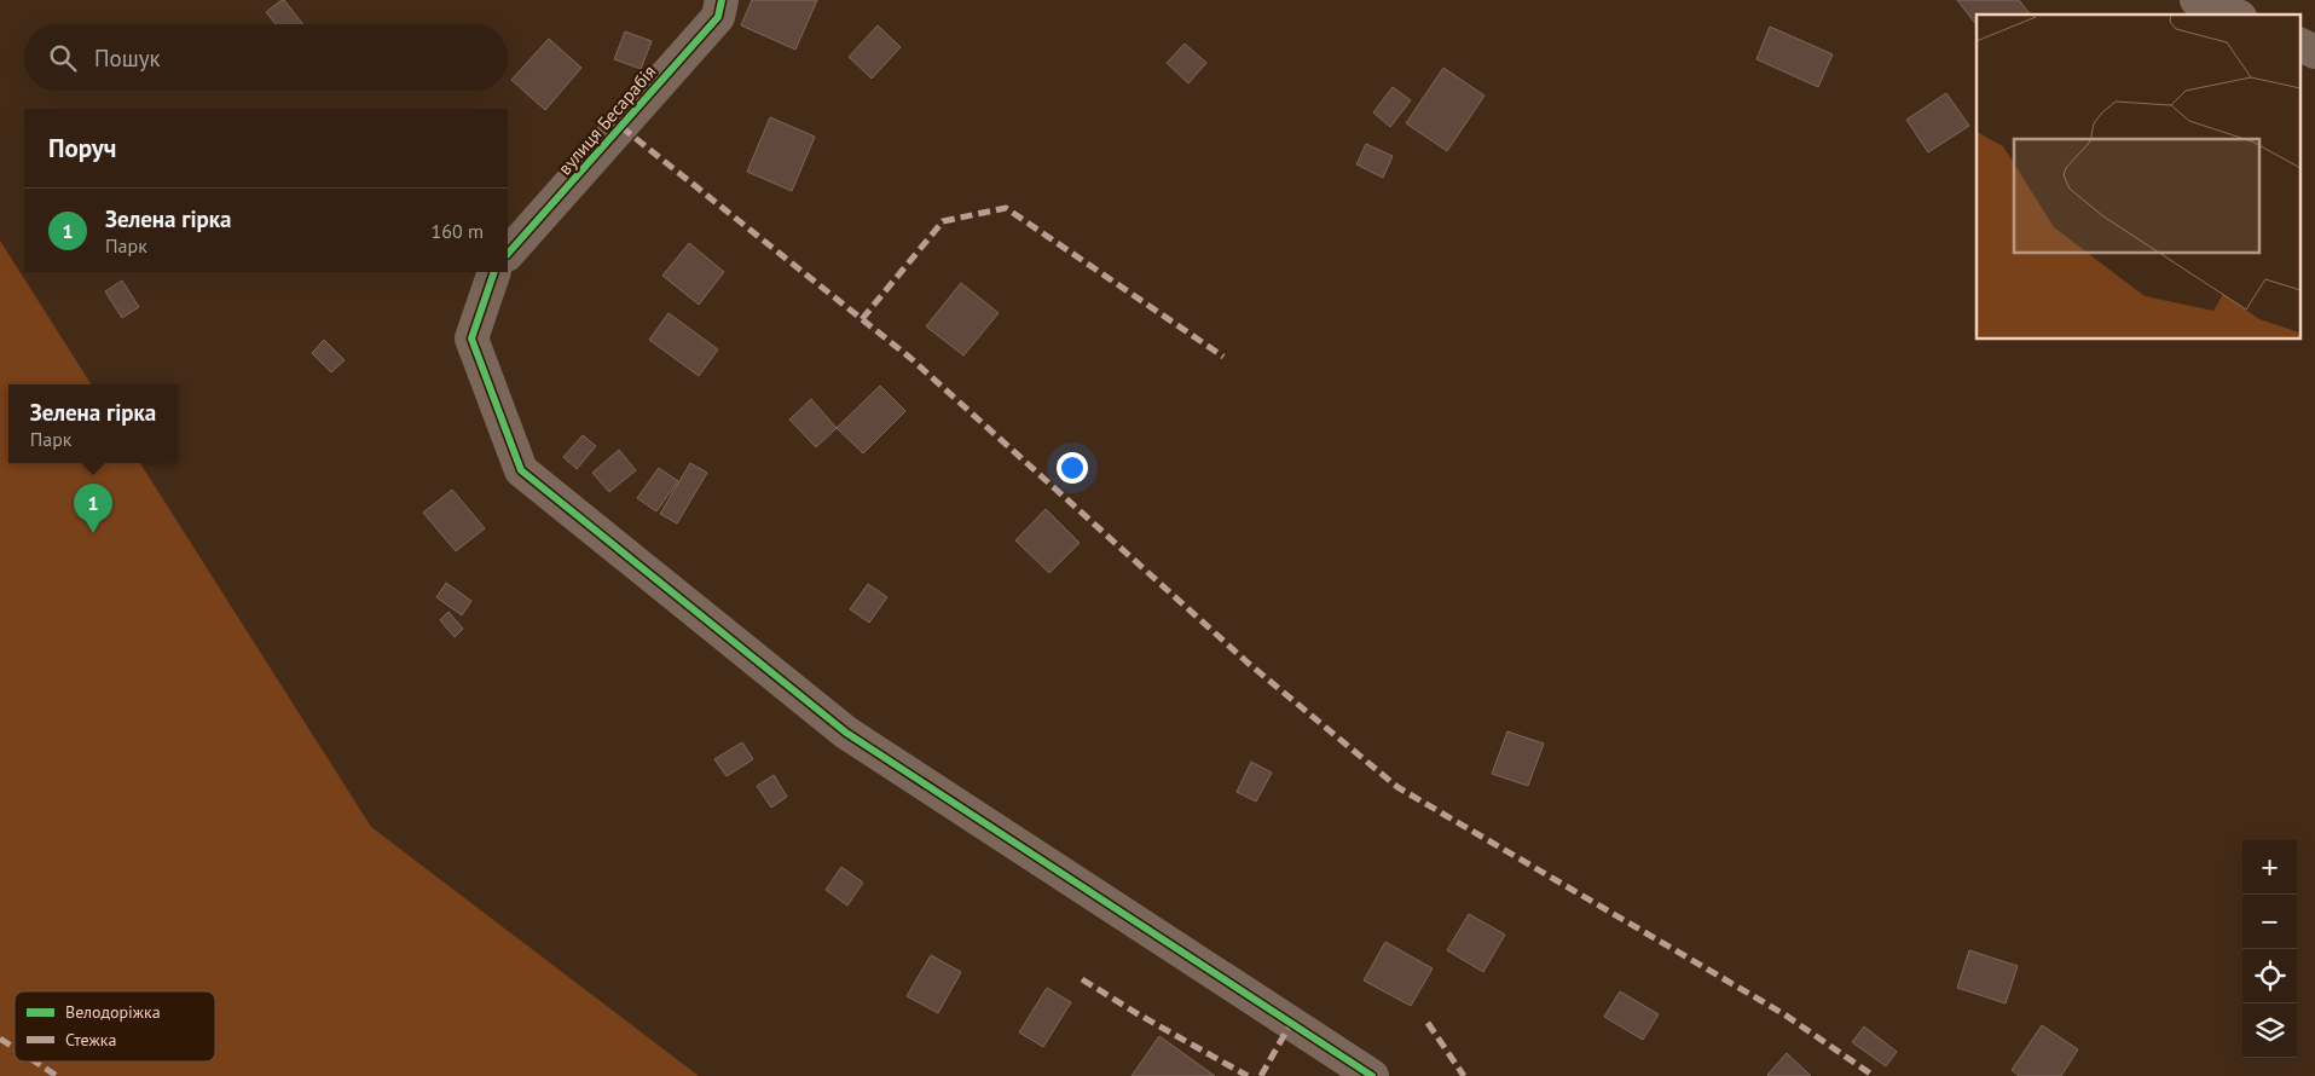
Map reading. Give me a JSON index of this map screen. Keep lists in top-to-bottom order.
{
  "streets": {
    "street": ["вулиця Бесарабія"]
  },
  "legend": ["Велодоріжка", "Стежка"],
  "page": {
    "search": "Пошук",
    "heading": "Поруч",
    "list": [
      {
        "mark": "1",
        "name": "Зелена гірка",
        "note": "Парк",
        "value": "160 m"
      }
    ],
    "popup": ["Зелена гірка", "Парк"],
    "pins": "1",
    "map_buttons": ["+", "−"]
  }
}
